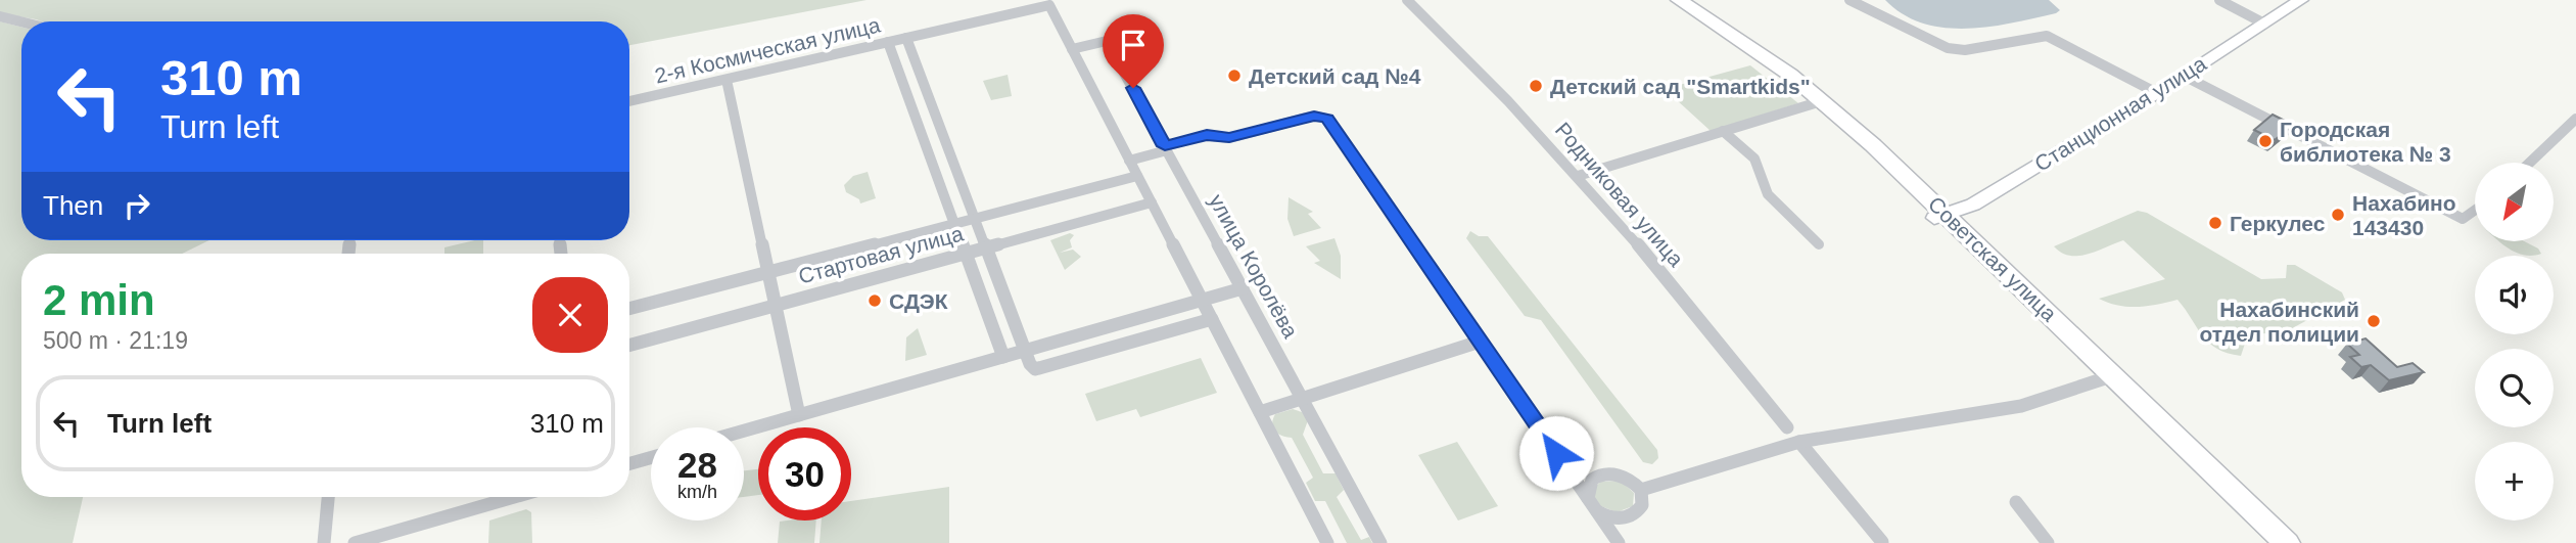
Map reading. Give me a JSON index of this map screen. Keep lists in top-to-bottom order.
{
  "streets": {
    "main road": ["Станционная улица", "Советская улица"],
    "street": [
      "2-я Космическая улица",
      "Родниковая улица",
      "Стартовая улица",
      "улица Королёва"
    ]
  },
  "crossings": [
    ["2-я Космическая улица", "улица Королёва"],
    ["Станционная улица", "Советская улица"]
  ],
  "places": [
    "Детский сад №4",
    "Детский сад \"Smartkids\"",
    "Городская библиотека № 3",
    "Нахабино 143430",
    "Геркулес",
    "СДЭК",
    "Нахабинский отдел полиции"
  ],
  "north": "bottom left",
  "page": {
    "turn": ["310 m", "Turn left"],
    "map_buttons": "+",
    "then": "Then",
    "heading": ["2 min", "500 m · 21:19"],
    "list": [
      {
        "name": "Turn left",
        "value": "310 m"
      }
    ],
    "speed": "28 km/h",
    "limit": "30"
  }
}
